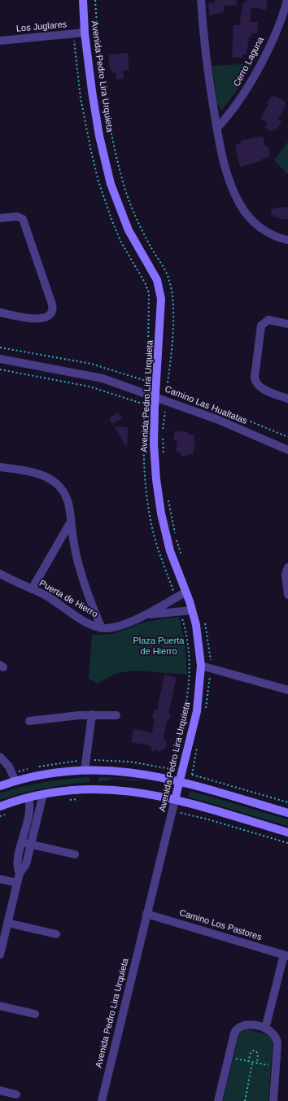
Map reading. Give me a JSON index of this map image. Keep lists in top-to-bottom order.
{
  "streets": {
    "main road": ["Avenida Pedro Lira Urquieta"],
    "street": [
      "Los Juglares",
      "Cerro Laguna",
      "Camino Las Hualtatas",
      "Puerta de Hierro",
      "Camino Los Pastores"
    ]
  },
  "crossings": [
    ["Los Juglares", "Avenida Pedro Lira Urquieta"],
    ["Avenida Pedro Lira Urquieta", "Camino Las Hualtatas"],
    ["Avenida Pedro Lira Urquieta", "Puerta de Hierro"],
    ["Avenida Pedro Lira Urquieta", "Camino Los Pastores"]
  ],
  "parks": ["Plaza Puerta de Hierro"]
}
